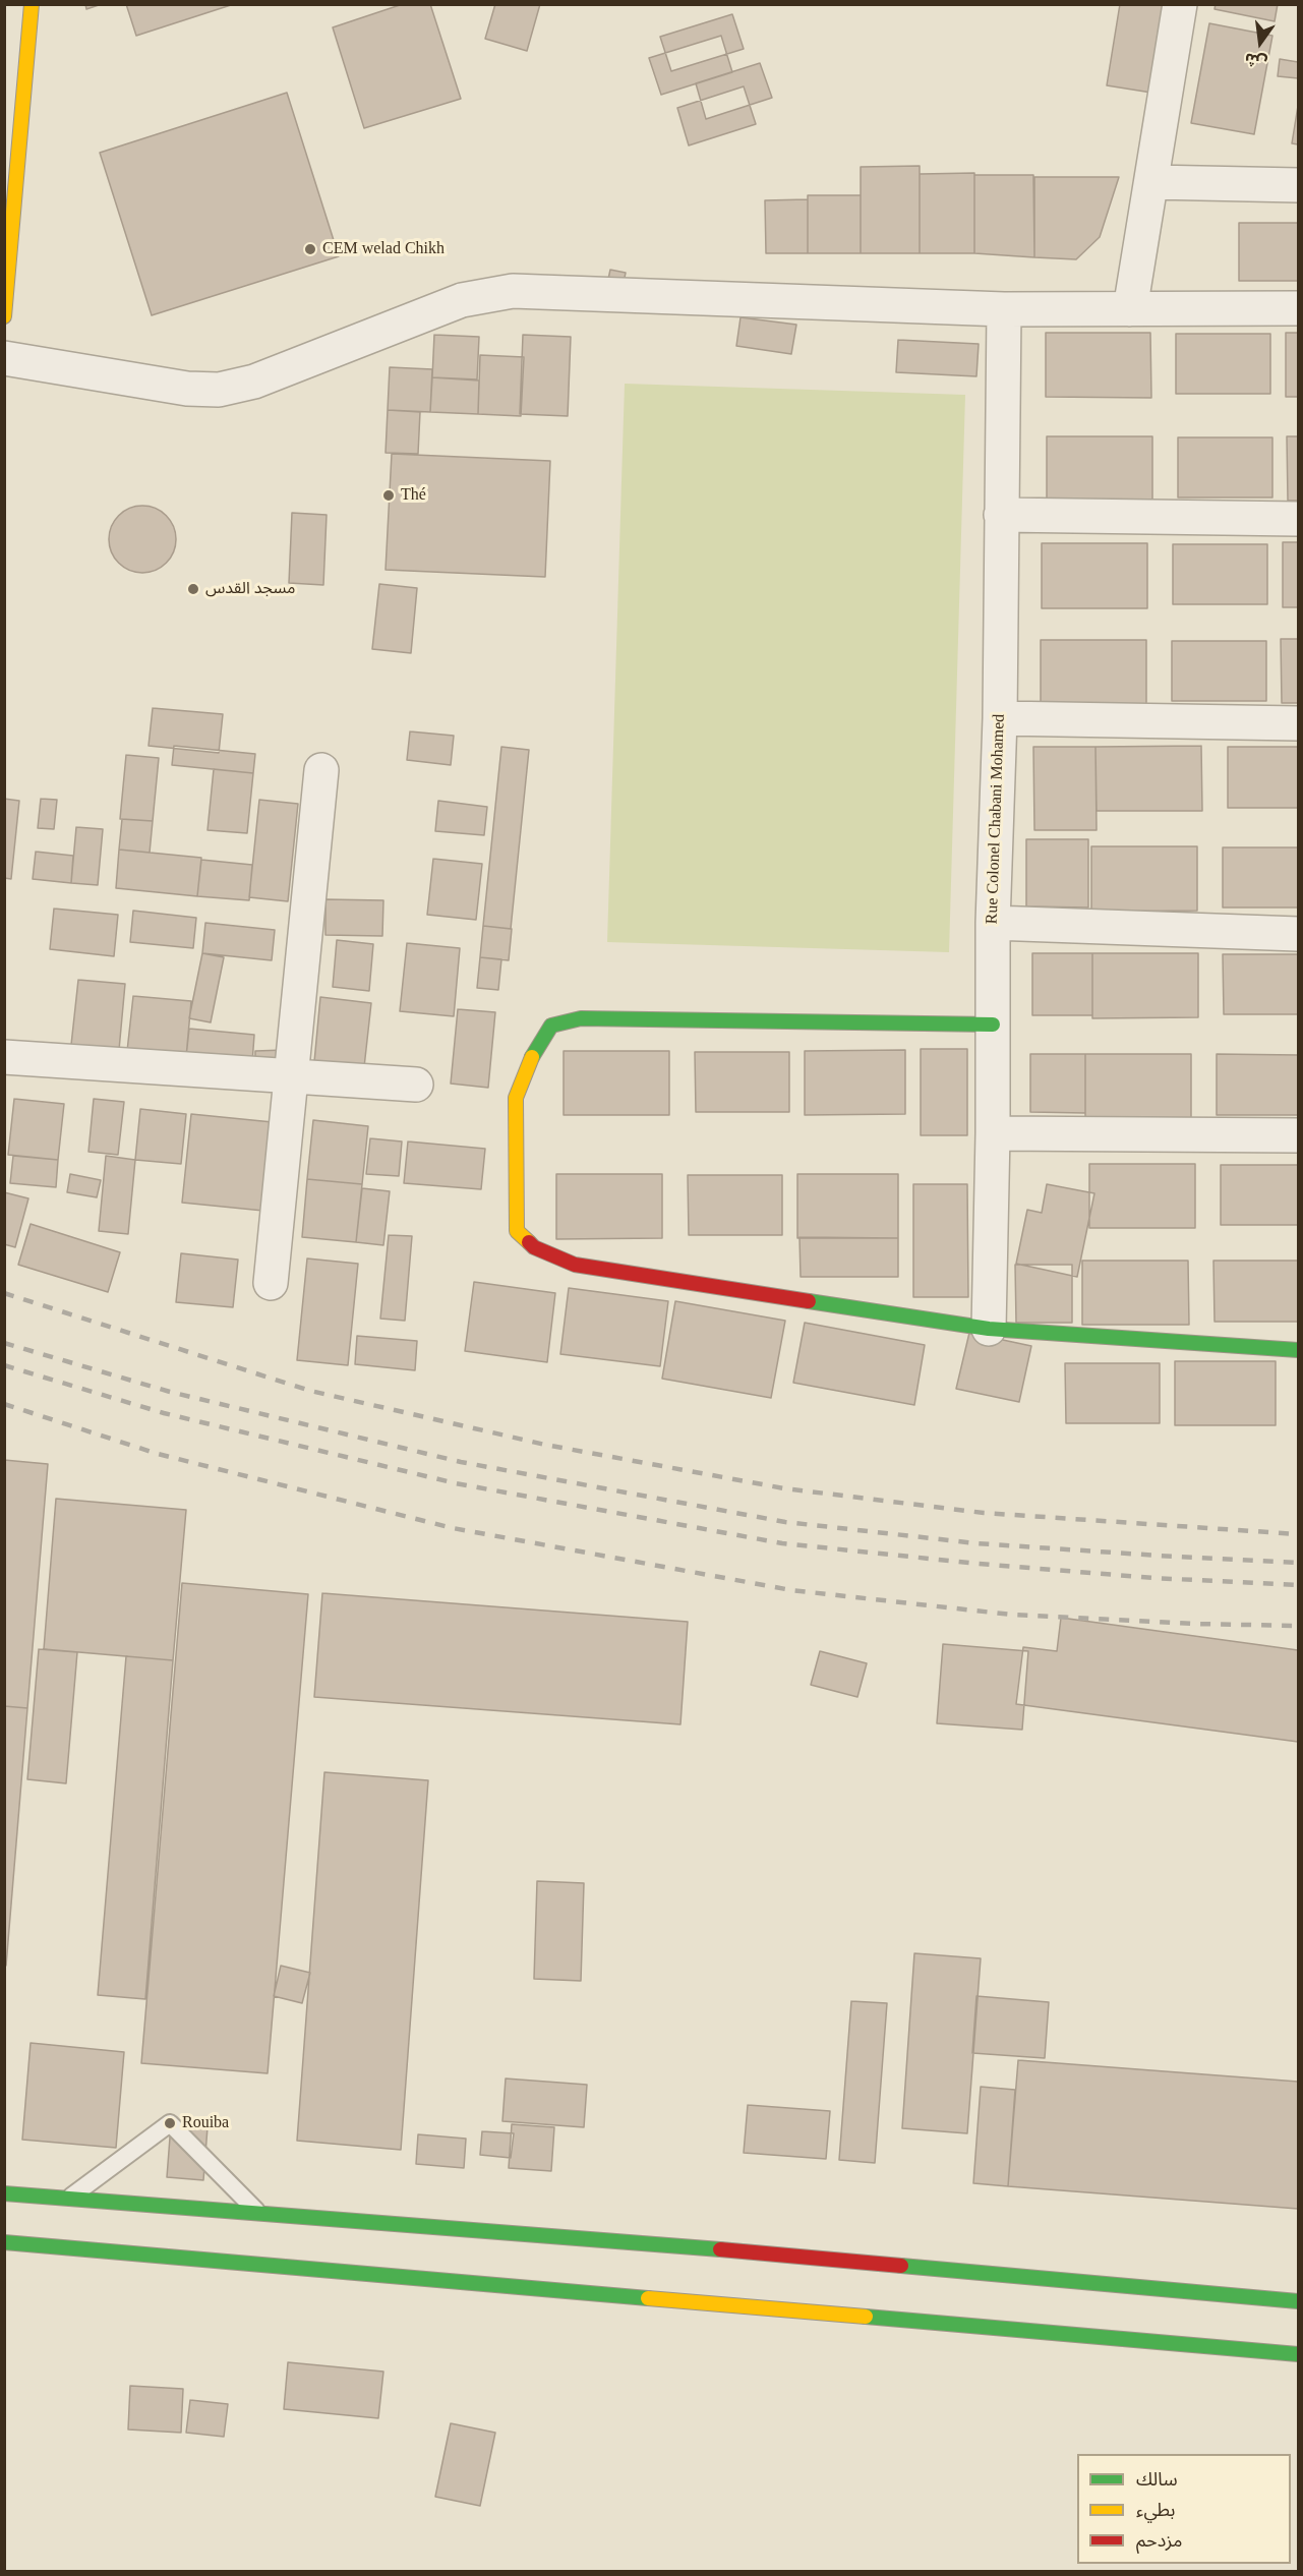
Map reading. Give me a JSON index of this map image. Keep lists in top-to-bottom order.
{
  "streets": {
    "street": ["Rue Colonel Chabani Mohamed"]
  },
  "places": [
    "CEM welad Chikh",
    "Thé",
    "مسجد القدس",
    "Rouiba"
  ],
  "legend": ["سالك", "بطيء", "مزدحم"],
  "north": "bottom"
}
